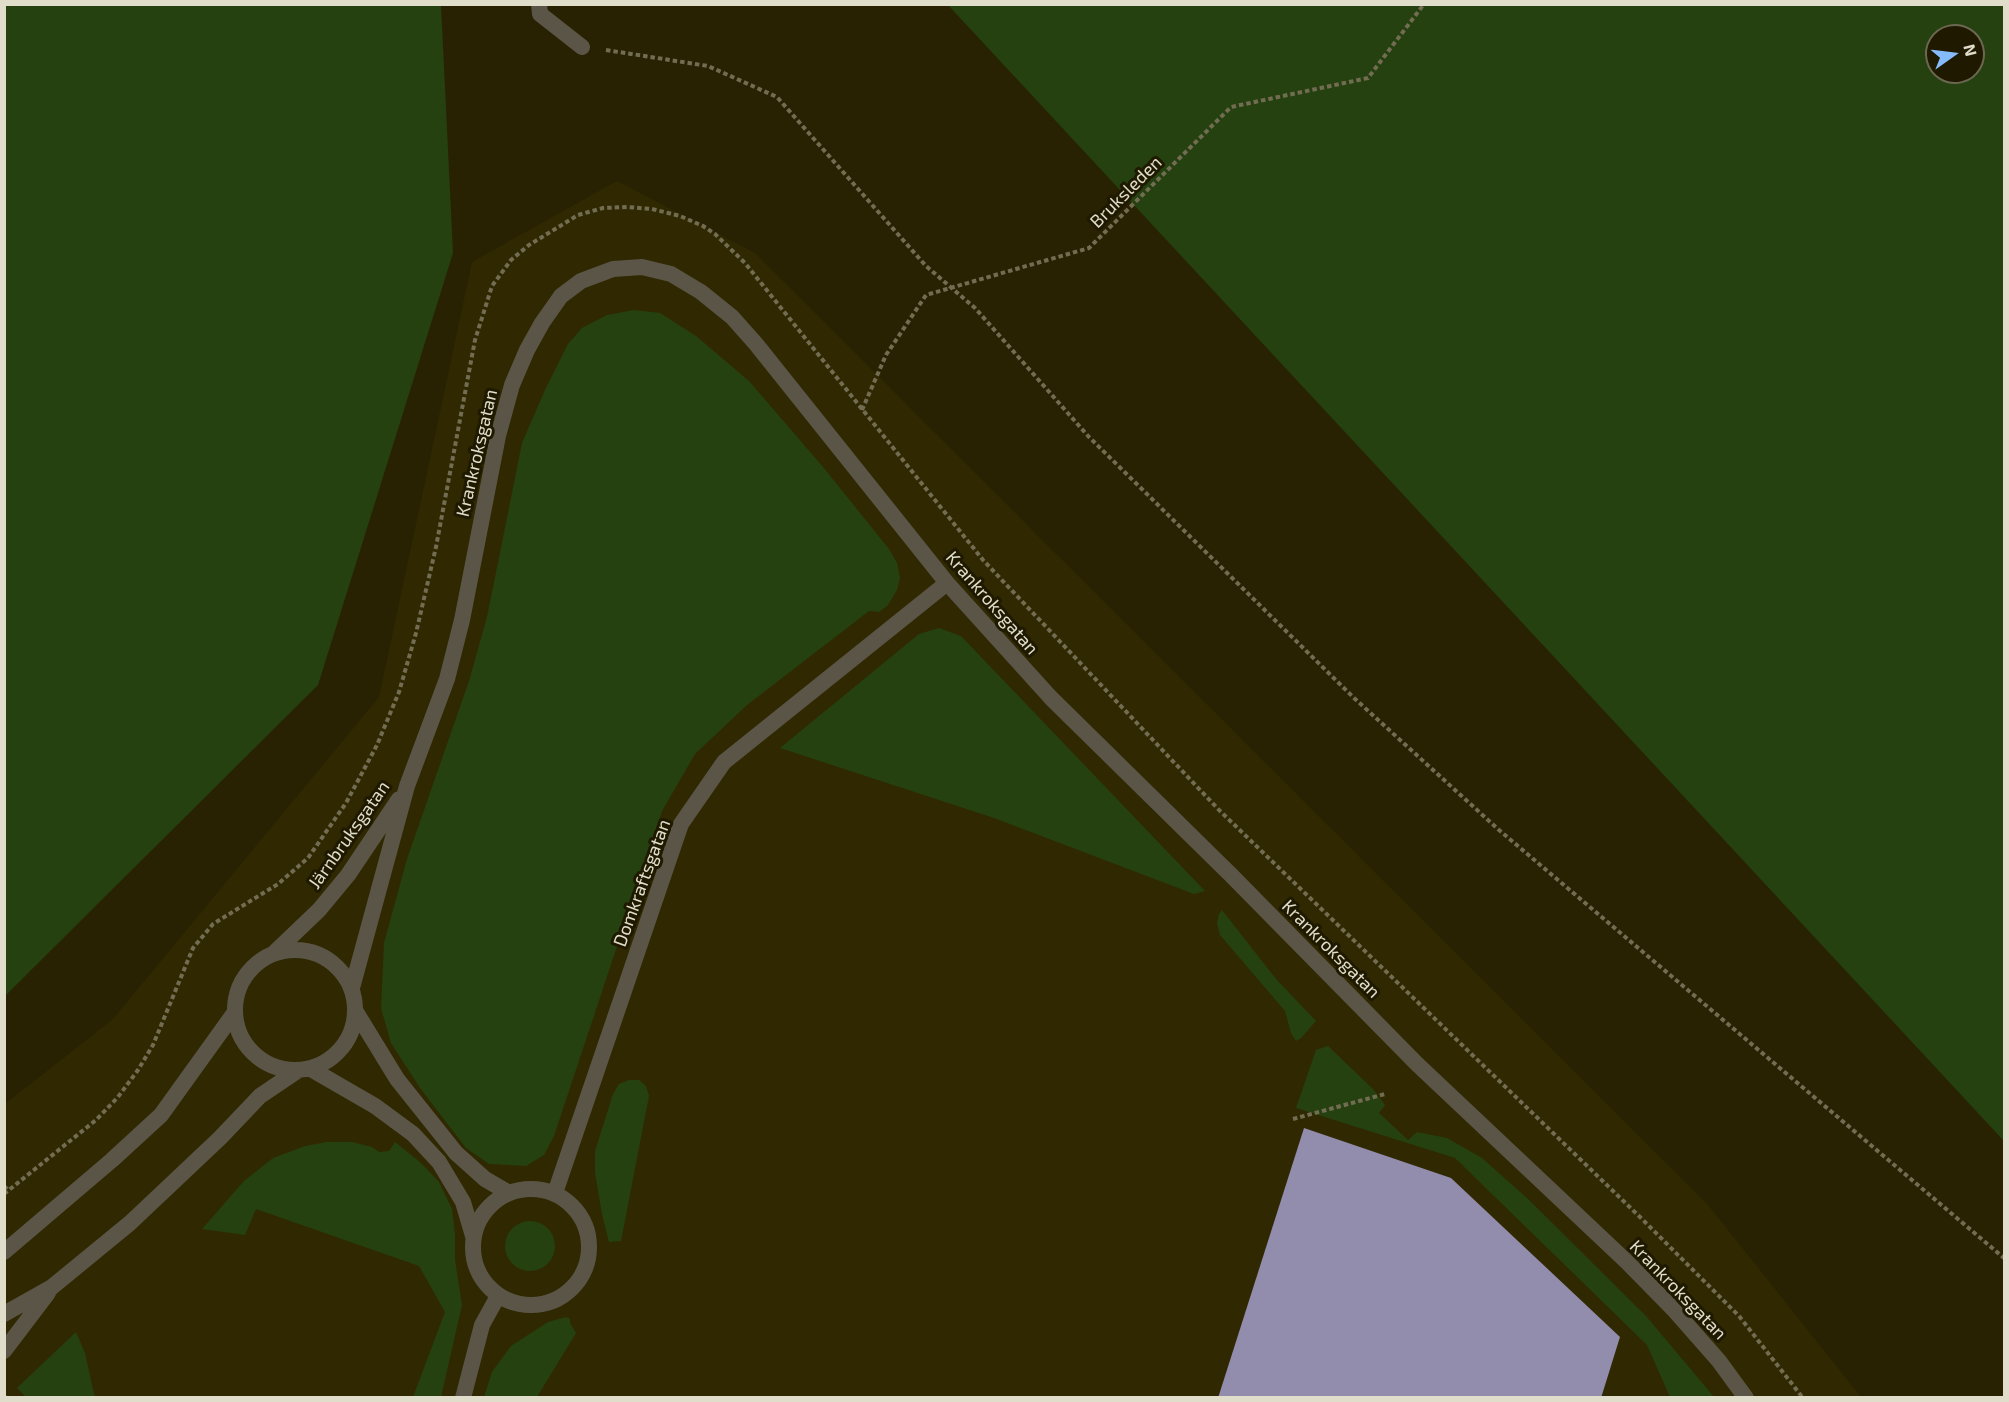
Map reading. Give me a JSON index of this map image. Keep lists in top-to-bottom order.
{
  "streets": {
    "street": ["Krankroksgatan", "Järnbruksgatan", "Domkraftsgatan"],
    "path": ["Bruksleden"]
  },
  "crossings": [
    ["Krankroksgatan", "Järnbruksgatan"],
    ["Krankroksgatan", "Domkraftsgatan"]
  ],
  "north": "right"
}
